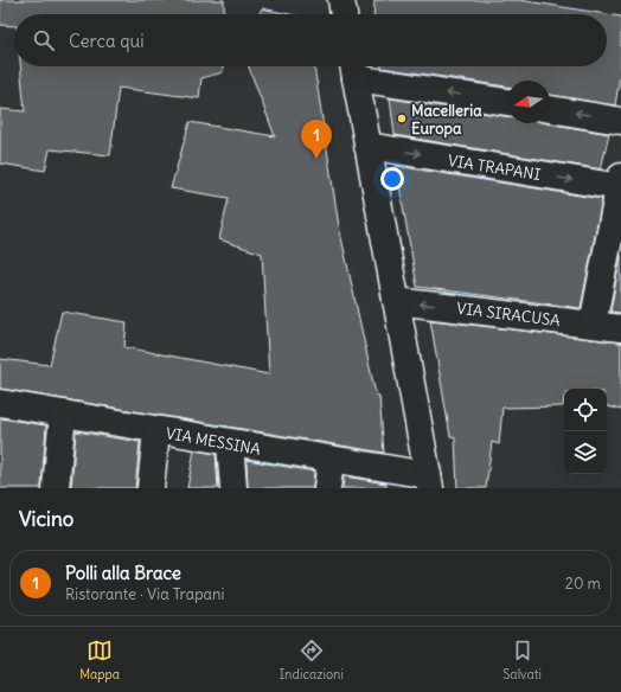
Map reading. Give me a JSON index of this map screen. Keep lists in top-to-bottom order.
{
  "streets": {
    "street": ["VIA TRAPANI", "VIA SIRACUSA", "VIA MESSINA"]
  },
  "places": ["Macelleria Europa"],
  "north": "left",
  "page": {
    "search": "Cerca qui",
    "pins": "1",
    "heading": "Vicino",
    "list": [
      {
        "mark": "1",
        "name": "Polli alla Brace",
        "note": "Ristorante · Via Trapani",
        "value": "20 m"
      }
    ],
    "nav": ["Mappa", "Indicazioni", "Salvati"]
  }
}
